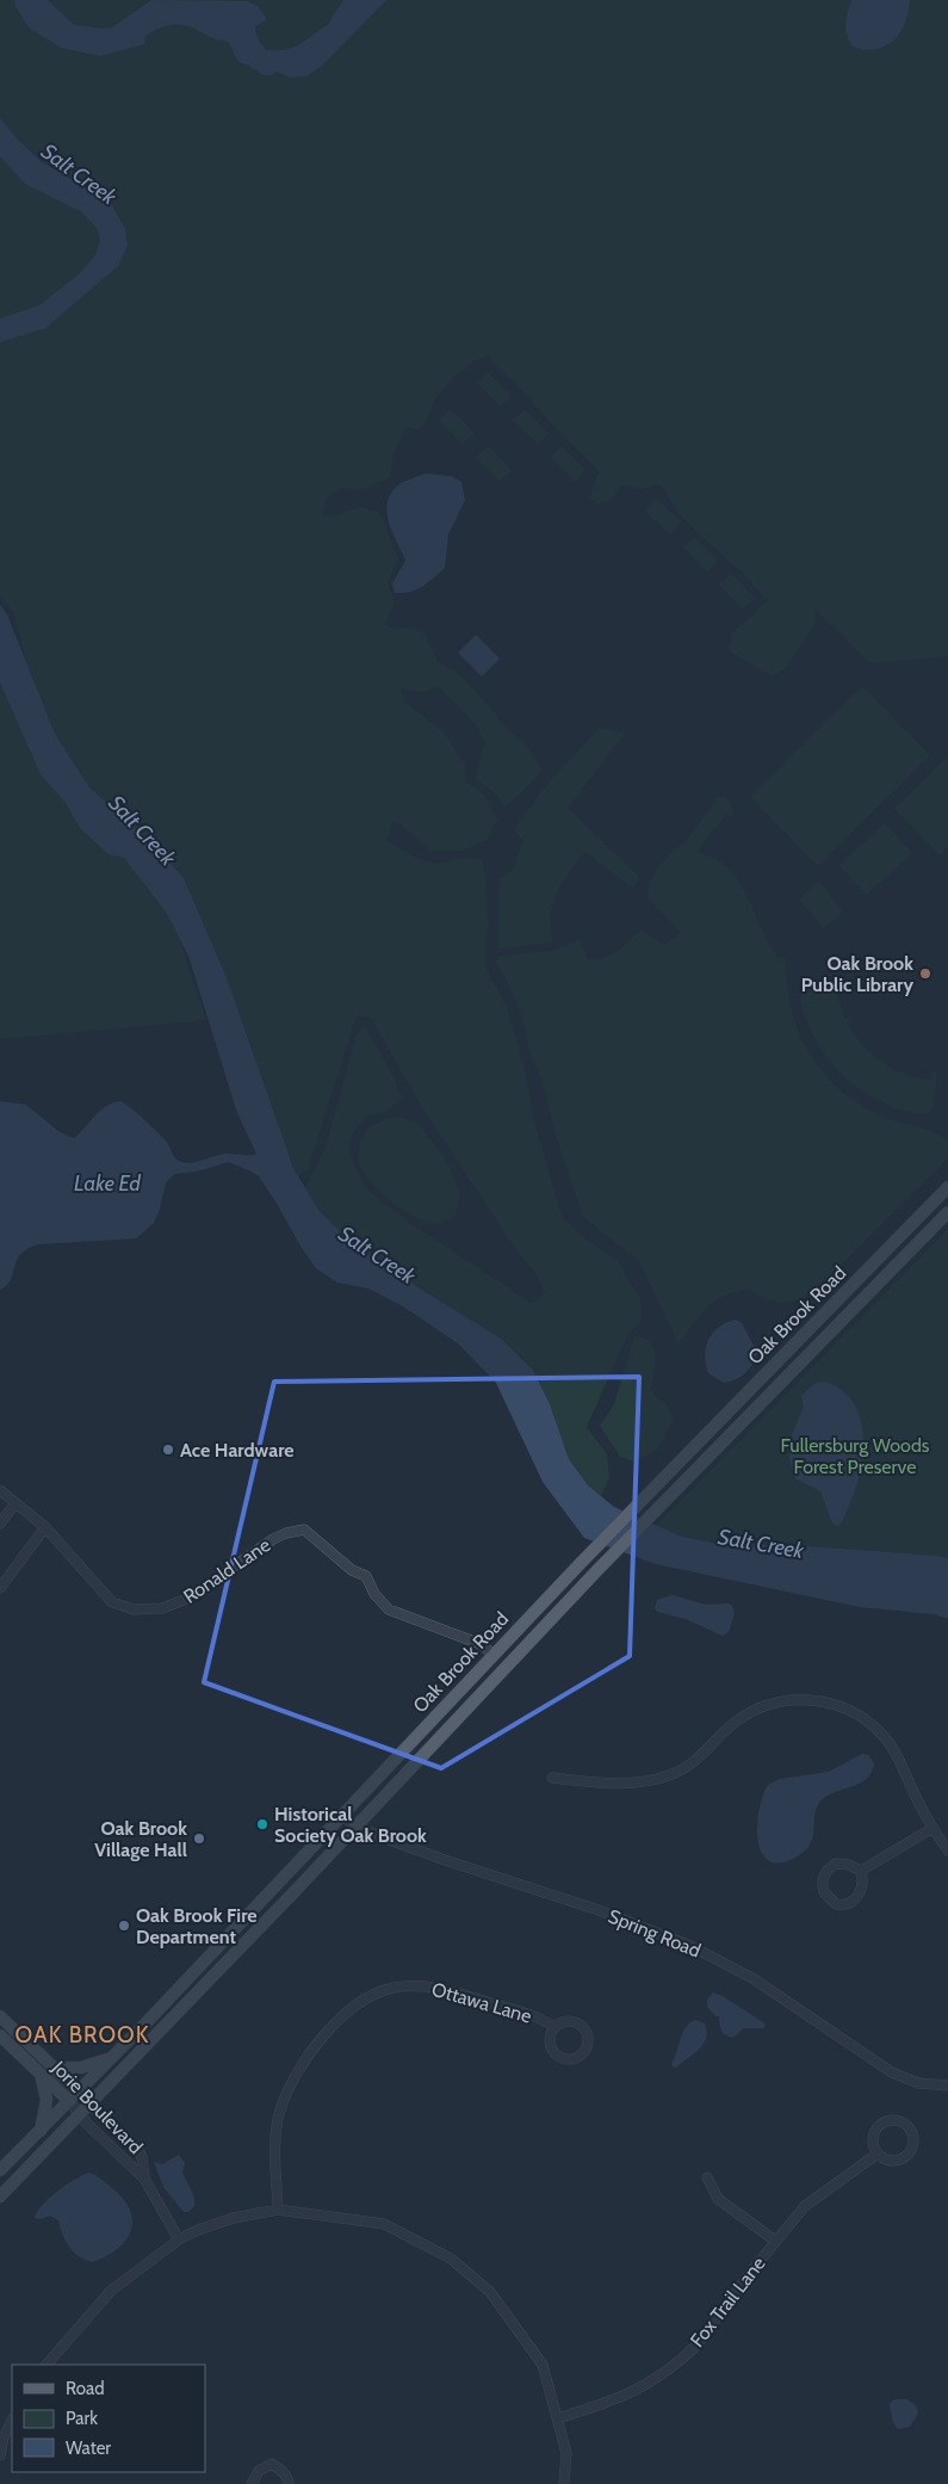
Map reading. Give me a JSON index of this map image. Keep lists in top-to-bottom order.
{
  "streets": {
    "main road": ["Oak Brook Road", "Jorie Boulevard"],
    "street": [
      "Ronald Lane",
      "Spring Road",
      "Ottawa Lane",
      "Fox Trail Lane"
    ]
  },
  "crossings": [
    ["Oak Brook Road", "Ronald Lane"],
    ["Oak Brook Road", "Spring Road"],
    ["Oak Brook Road", "Jorie Boulevard"]
  ],
  "districts": ["OAK BROOK"],
  "water": ["Salt Creek", "Lake Ed"],
  "parks": ["Fullersburg Woods Forest Preserve"],
  "places": [
    "Oak Brook Public Library",
    "Ace Hardware",
    "Historical Society Oak Brook",
    "Oak Brook Village Hall",
    "Oak Brook Fire Department"
  ],
  "legend": ["Road", "Park", "Water"]
}
